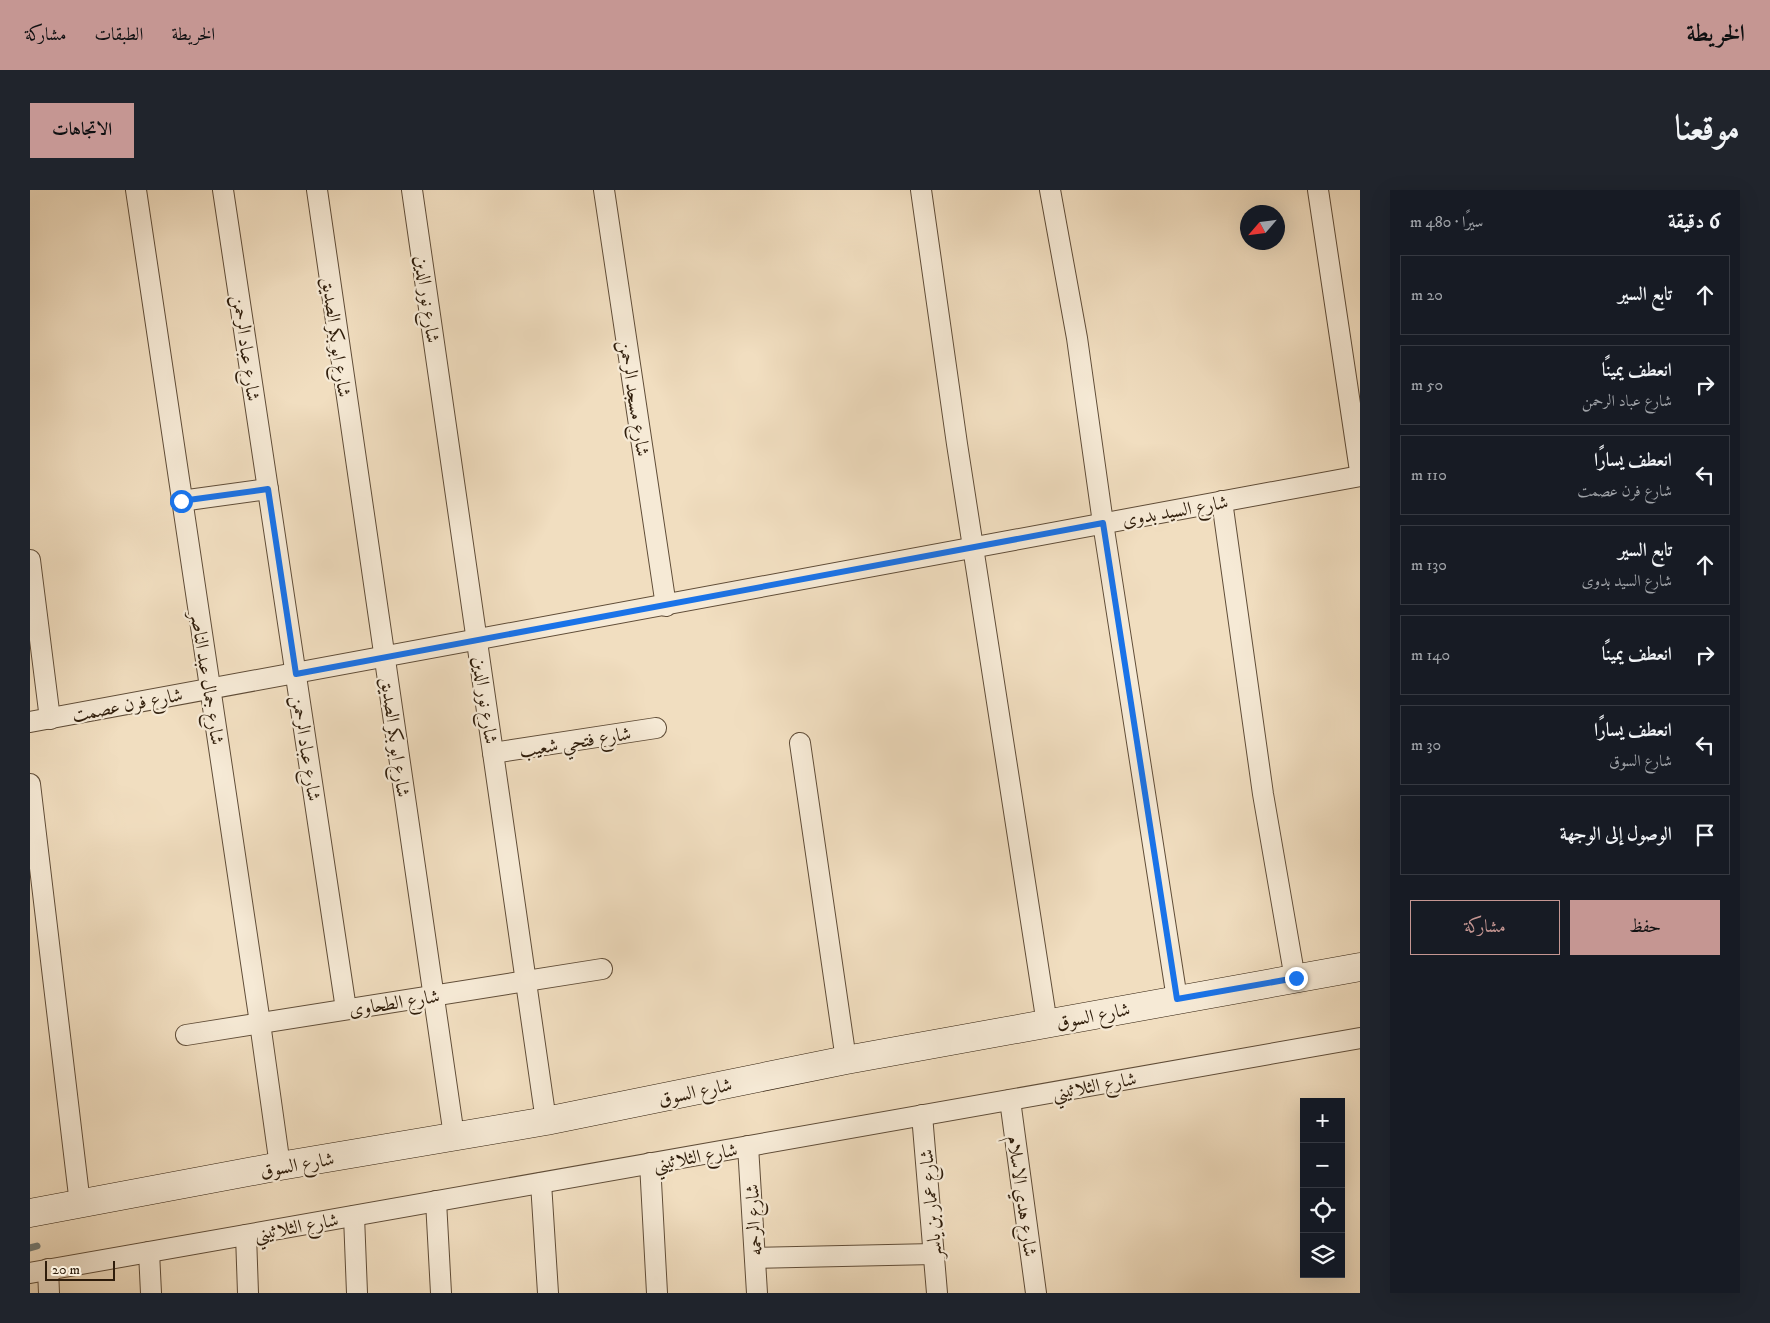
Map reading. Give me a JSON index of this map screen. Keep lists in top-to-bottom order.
{
  "streets": {
    "street": [
      "شارع نور الدين",
      "شارع ابو بكر الصديق",
      "شارع عباد الرحمن",
      "شارع مسجد الرحمن",
      "شارع السيد بدوى",
      "شارع جمال عبد الناصر",
      "شارع فرن عصمت",
      "شارع فتحي شعيب",
      "شارع الطحاوى",
      "شارع السوق",
      "شارع الثلاثيني",
      "شارع هدي الاسلام",
      "شارع عمار بن ياسر",
      "شارع الرحمه"
    ]
  },
  "crossings": [
    ["شارع نور الدين", "شارع فرن عصمت"],
    ["شارع نور الدين", "شارع فتحي شعيب"],
    ["شارع نور الدين", "شارع الطحاوى"],
    ["شارع نور الدين", "شارع السوق"],
    ["شارع ابو بكر الصديق", "شارع فرن عصمت"],
    ["شارع ابو بكر الصديق", "شارع الطحاوى"],
    ["شارع ابو بكر الصديق", "شارع السوق"],
    ["شارع عباد الرحمن", "شارع فرن عصمت"],
    ["شارع عباد الرحمن", "شارع الطحاوى"],
    ["شارع مسجد الرحمن", "شارع السيد بدوى"],
    ["شارع مسجد الرحمن", "شارع فرن عصمت"],
    ["شارع السيد بدوى", "شارع فرن عصمت"],
    ["شارع جمال عبد الناصر", "شارع فرن عصمت"],
    ["شارع جمال عبد الناصر", "شارع الطحاوى"],
    ["شارع جمال عبد الناصر", "شارع السوق"],
    ["شارع الثلاثيني", "شارع هدي الاسلام"],
    ["شارع الثلاثيني", "شارع عمار بن ياسر"],
    ["شارع الثلاثيني", "شارع الرحمه"]
  ],
  "scale_bar": "20 m",
  "north": "bottom left",
  "page": {
    "header": "الخريطة",
    "nav": ["الخريطة", "الطبقات", "مشاركة"],
    "title": "موقعنا",
    "buttons": [
      "الاتجاهات",
      ["حفظ", "مشاركة"]
    ],
    "heading": ["6 دقيقة", "سيرًا · 480 m"],
    "list": [
      ["تابع السير", "20 m"],
      ["انعطف يمينًا", "شارع عباد الرحمن", "50 m"],
      ["انعطف يسارًا", "شارع فرن عصمت", "110 m"],
      ["تابع السير", "شارع السيد بدوى", "130 m"],
      ["انعطف يمينًا", "140 m"],
      ["انعطف يسارًا", "شارع السوق", "30 m"],
      "الوصول إلى الوجهة"
    ],
    "map_buttons": ["+", "−"],
    "scale": "20 m"
  }
}
